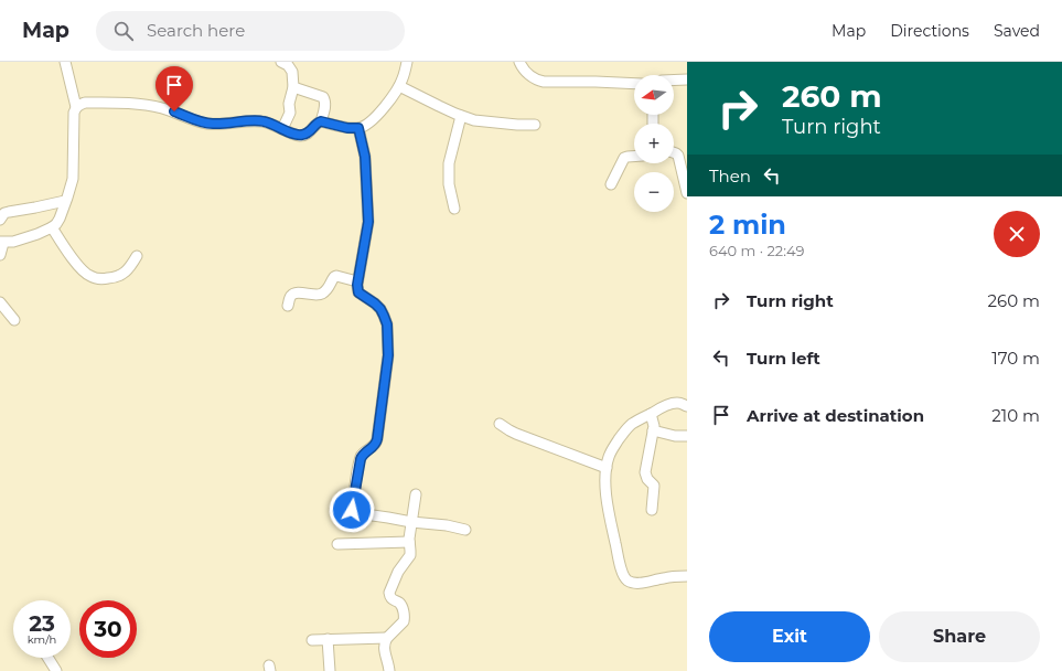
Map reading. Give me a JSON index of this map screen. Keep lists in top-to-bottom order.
{
  "north": "left",
  "page": {
    "header": "Map",
    "search": "Search here",
    "nav": ["Map", "Directions", "Saved"],
    "turn": ["260 m", "Turn right"],
    "map_buttons": ["+", "−"],
    "then": "Then",
    "heading": ["2 min", "640 m · 22:49"],
    "list": [
      {
        "name": "Turn right",
        "value": "260 m"
      },
      {
        "name": "Turn left",
        "value": "170 m"
      },
      {
        "name": "Arrive at destination",
        "value": "210 m"
      }
    ],
    "speed": "23 km/h",
    "limit": "30",
    "buttons": ["Exit", "Share"]
  }
}
